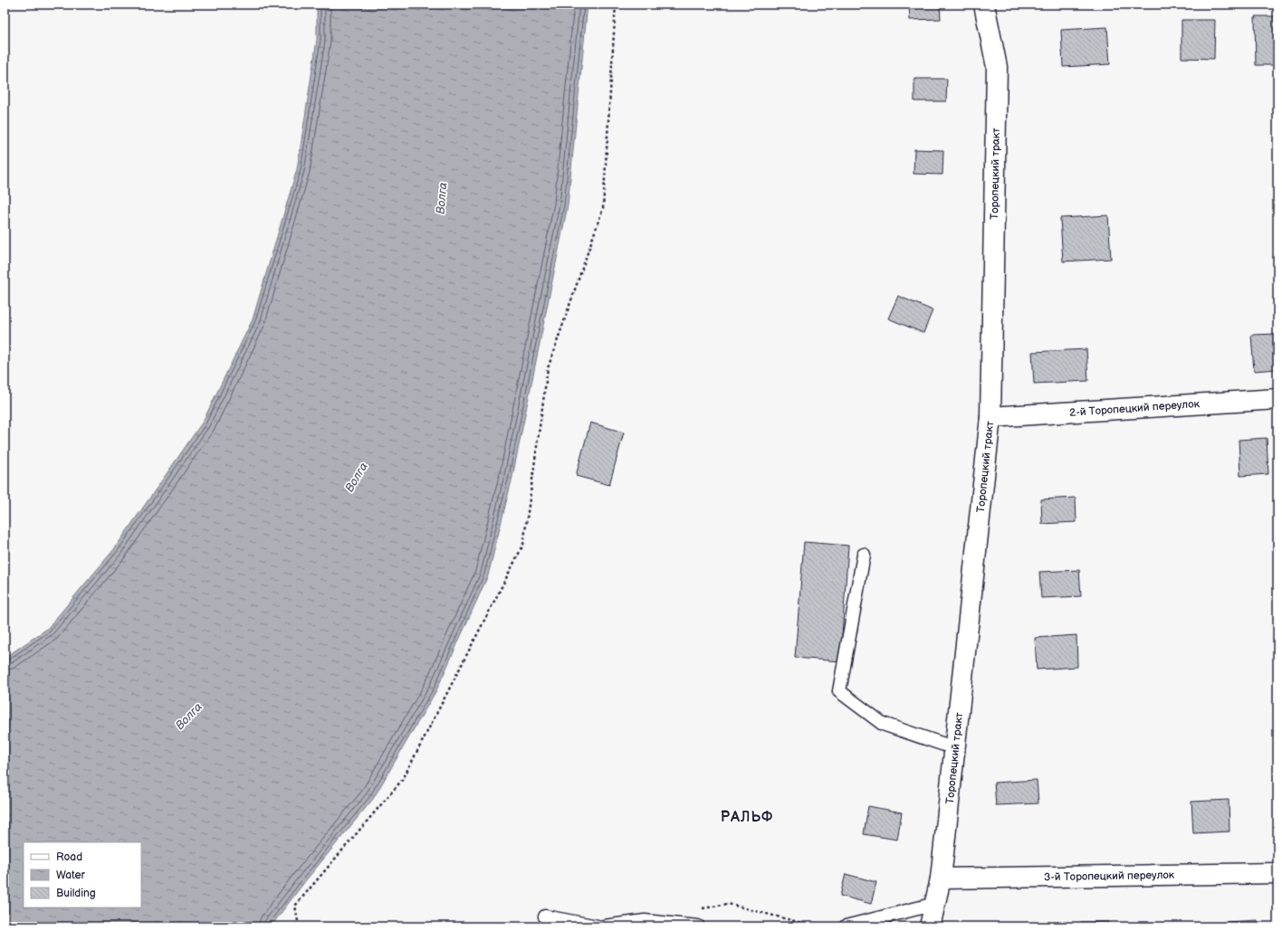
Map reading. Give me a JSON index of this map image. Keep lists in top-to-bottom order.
{
  "streets": {
    "main road": ["Торопецкий тракт", "2-й Торопецкий переулок", "3-й Торопецкий переулок"]
  },
  "crossings": [
    ["Торопецкий тракт", "2-й Торопецкий переулок"],
    ["Торопецкий тракт", "3-й Торопецкий переулок"]
  ],
  "districts": ["РАЛЬФ"],
  "water": ["Волга"],
  "legend": ["Road", "Water", "Building"]
}
